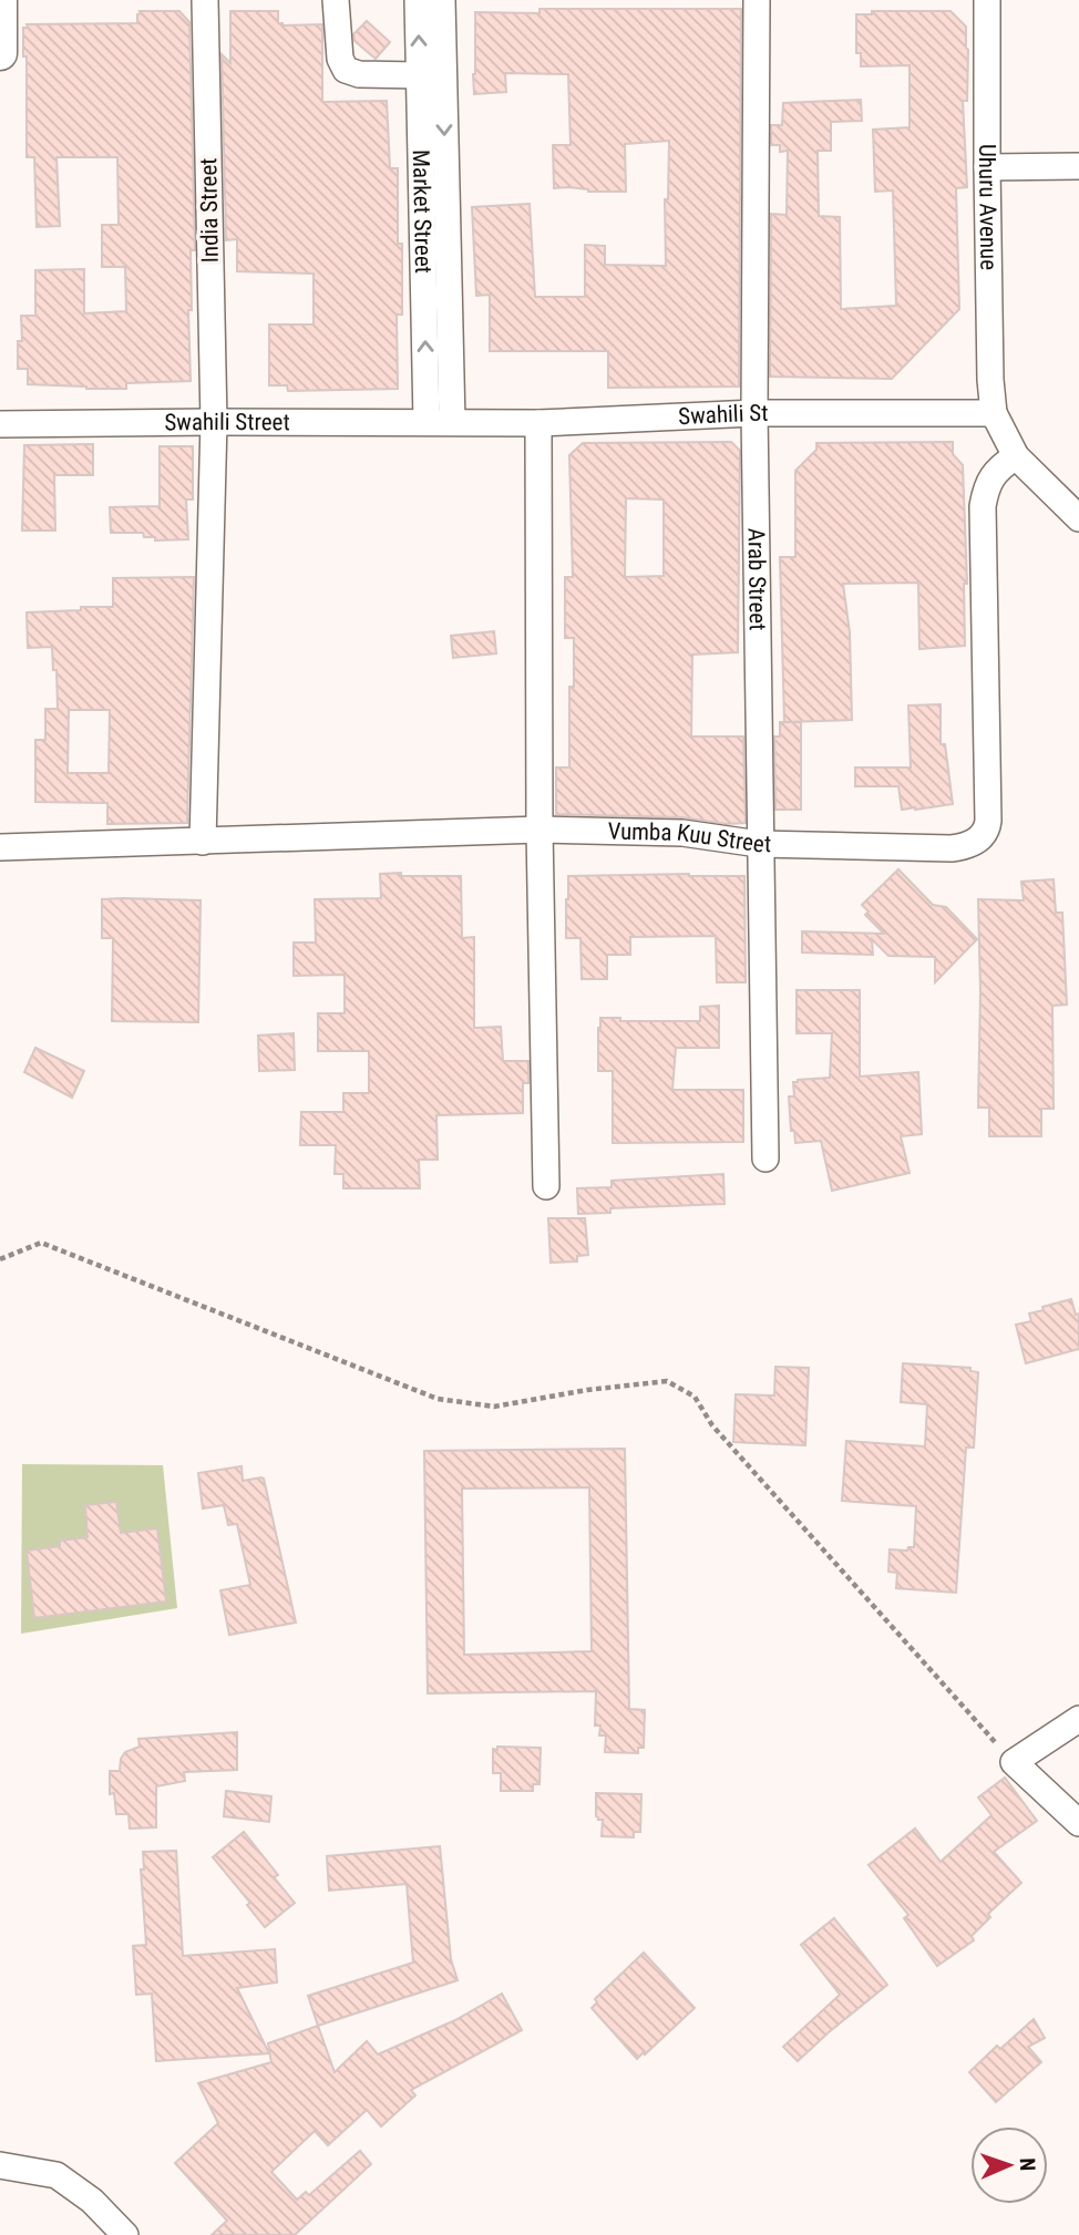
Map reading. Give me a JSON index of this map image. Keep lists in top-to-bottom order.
{
  "streets": {
    "street": [
      "Uhuru Avenue",
      "India Street",
      "Market Street",
      "Swahili St",
      "Swahili Street",
      "Arab Street",
      "Vumba Kuu Street"
    ]
  },
  "crossings": [
    ["Uhuru Avenue", "Swahili St"],
    ["India Street", "Swahili Street"],
    ["India Street", "Vumba Kuu Street"],
    ["Market Street", "Swahili St"],
    ["Market Street", "Swahili Street"],
    ["Swahili St", "Swahili Street"],
    ["Swahili St", "Arab Street"],
    ["Arab Street", "Vumba Kuu Street"]
  ],
  "north": "right"
}
